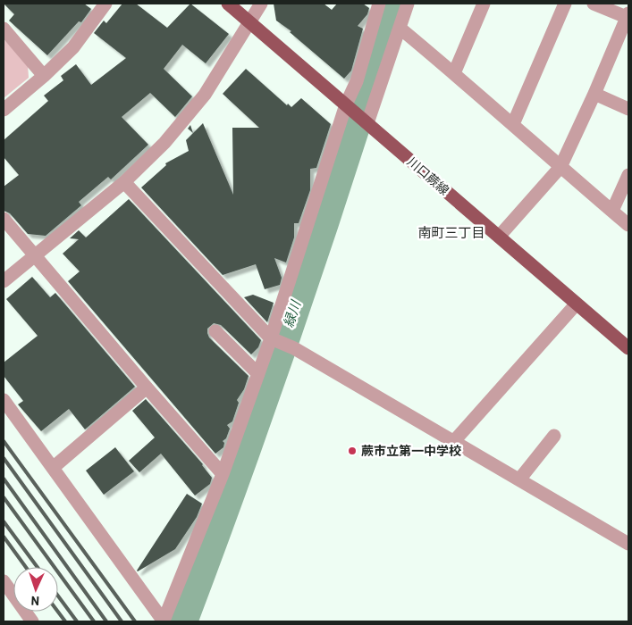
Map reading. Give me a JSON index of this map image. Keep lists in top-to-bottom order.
{
  "streets": {
    "main road": ["川口蕨線"]
  },
  "districts": ["南町三丁目"],
  "water": ["緑川"],
  "places": ["蕨市立第一中学校"],
  "north": "bottom"
}
